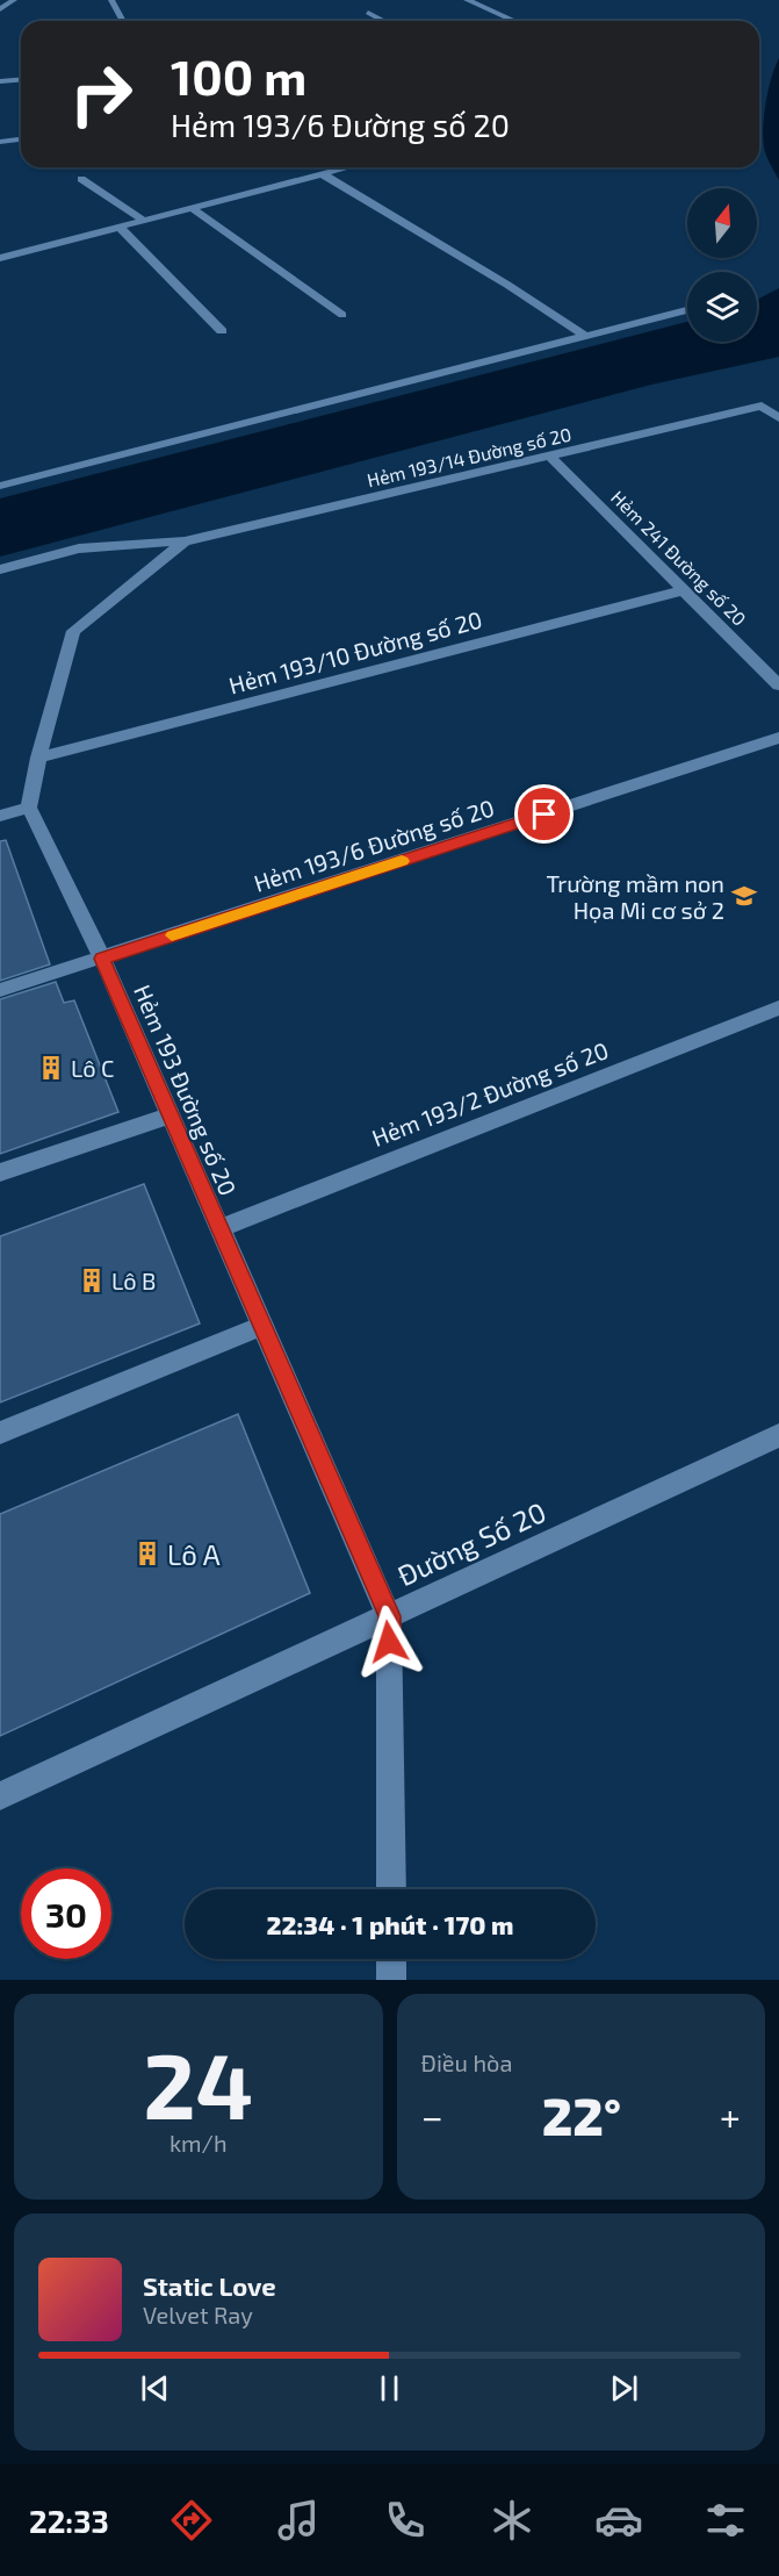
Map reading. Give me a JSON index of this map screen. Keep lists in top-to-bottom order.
{
  "streets": {
    "street": [
      "Hẻm 193/14 Đường số 20",
      "Hẻm 241 Đường số 20",
      "Hẻm 193/10 Đường số 20",
      "Hẻm 193/6 Đường số 20",
      "Hẻm 193 Đường số 20",
      "Hẻm 193/2 Đường số 20",
      "Đường Số 20"
    ]
  },
  "crossings": [
    ["Hẻm 193/14 Đường số 20", "Hẻm 241 Đường số 20"],
    ["Hẻm 241 Đường số 20", "Hẻm 193/10 Đường số 20"],
    ["Hẻm 193/6 Đường số 20", "Hẻm 193 Đường số 20"],
    ["Hẻm 193 Đường số 20", "Hẻm 193/2 Đường số 20"],
    ["Hẻm 193 Đường số 20", "Đường Số 20"]
  ],
  "places": {
    "school or university": ["Trường mầm non Họa Mi cơ sở 2"],
    "building": ["Lô C", "Lô B", "Lô A"]
  },
  "north": "top",
  "page": {
    "turn": ["100 m", "Hẻm 193/6 Đường số 20"],
    "limit": "30",
    "trip": "22:34 · 1 phút · 170 m",
    "tile": [
      ["24", "km/h"],
      "Điều hòa"
    ],
    "heat": ["−", "22°", "+"],
    "song": ["Static Love", "Velvet Ray"],
    "tabs": "22:33"
  }
}
